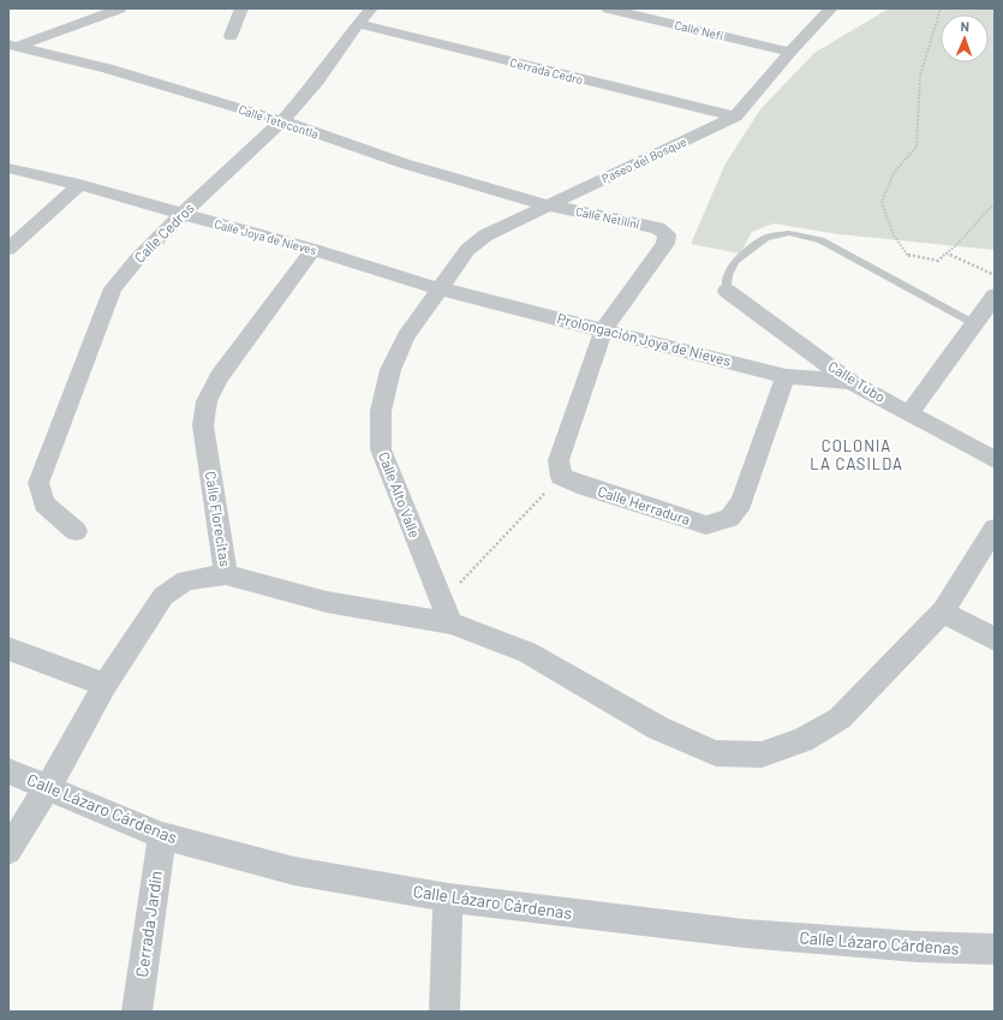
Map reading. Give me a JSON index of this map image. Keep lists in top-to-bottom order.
{
  "streets": {
    "street": [
      "Calle Nefi",
      "Cerrada Cedro",
      "Calle Tetecontla",
      "Paseo del Bosque",
      "Calle Netilini",
      "Calle Cedros",
      "Calle Joya de Nieves",
      "Prolongación Joya de Nieves",
      "Calle Tubo",
      "Calle Alto Valle",
      "Calle Herradura",
      "Calle Florecitas",
      "Calle Lázaro Cárdenas",
      "Cerrada Jardín"
    ]
  },
  "crossings": [
    ["Calle Nefi", "Paseo del Bosque"],
    ["Cerrada Cedro", "Paseo del Bosque"],
    ["Cerrada Cedro", "Calle Cedros"],
    ["Calle Tetecontla", "Paseo del Bosque"],
    ["Calle Tetecontla", "Calle Netilini"],
    ["Calle Tetecontla", "Calle Cedros"],
    ["Paseo del Bosque", "Calle Netilini"],
    ["Paseo del Bosque", "Calle Joya de Nieves"],
    ["Paseo del Bosque", "Prolongación Joya de Nieves"],
    ["Paseo del Bosque", "Calle Alto Valle"],
    ["Calle Netilini", "Prolongación Joya de Nieves"],
    ["Calle Cedros", "Calle Joya de Nieves"],
    ["Calle Joya de Nieves", "Prolongación Joya de Nieves"],
    ["Calle Joya de Nieves", "Calle Alto Valle"],
    ["Calle Joya de Nieves", "Calle Florecitas"],
    ["Prolongación Joya de Nieves", "Calle Tubo"],
    ["Prolongación Joya de Nieves", "Calle Alto Valle"],
    ["Prolongación Joya de Nieves", "Calle Herradura"],
    ["Calle Florecitas", "Calle Lázaro Cárdenas"],
    ["Calle Lázaro Cárdenas", "Cerrada Jardín"]
  ],
  "districts": ["COLONIA LA CASILDA"],
  "north": "top"
}
